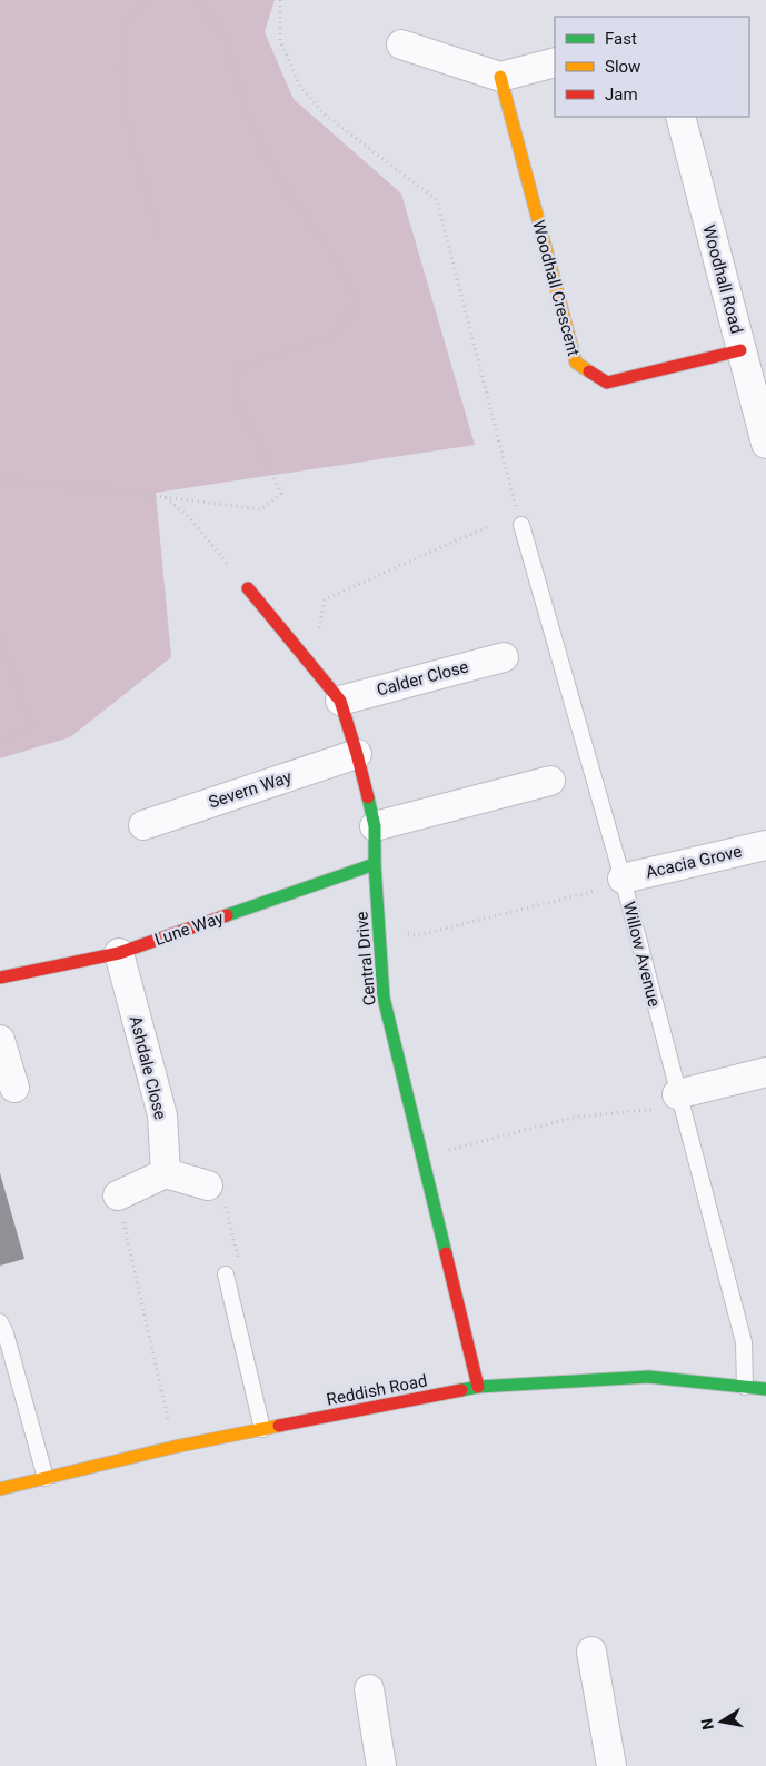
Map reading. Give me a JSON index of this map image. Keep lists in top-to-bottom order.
{
  "streets": {
    "street": [
      "Woodhall Road",
      "Woodhall Crescent",
      "Calder Close",
      "Severn Way",
      "Acacia Grove",
      "Lune Way",
      "Central Drive",
      "Ashdale Close",
      "Reddish Road"
    ],
    "lane": ["Willow Avenue"]
  },
  "crossings": [
    ["Woodhall Road", "Woodhall Crescent"],
    ["Calder Close", "Central Drive"],
    ["Severn Way", "Central Drive"],
    ["Acacia Grove", "Willow Avenue"],
    ["Lune Way", "Central Drive"],
    ["Lune Way", "Ashdale Close"],
    ["Willow Avenue", "Reddish Road"],
    ["Central Drive", "Reddish Road"]
  ],
  "legend": ["Fast", "Slow", "Jam"],
  "north": "left"
}
